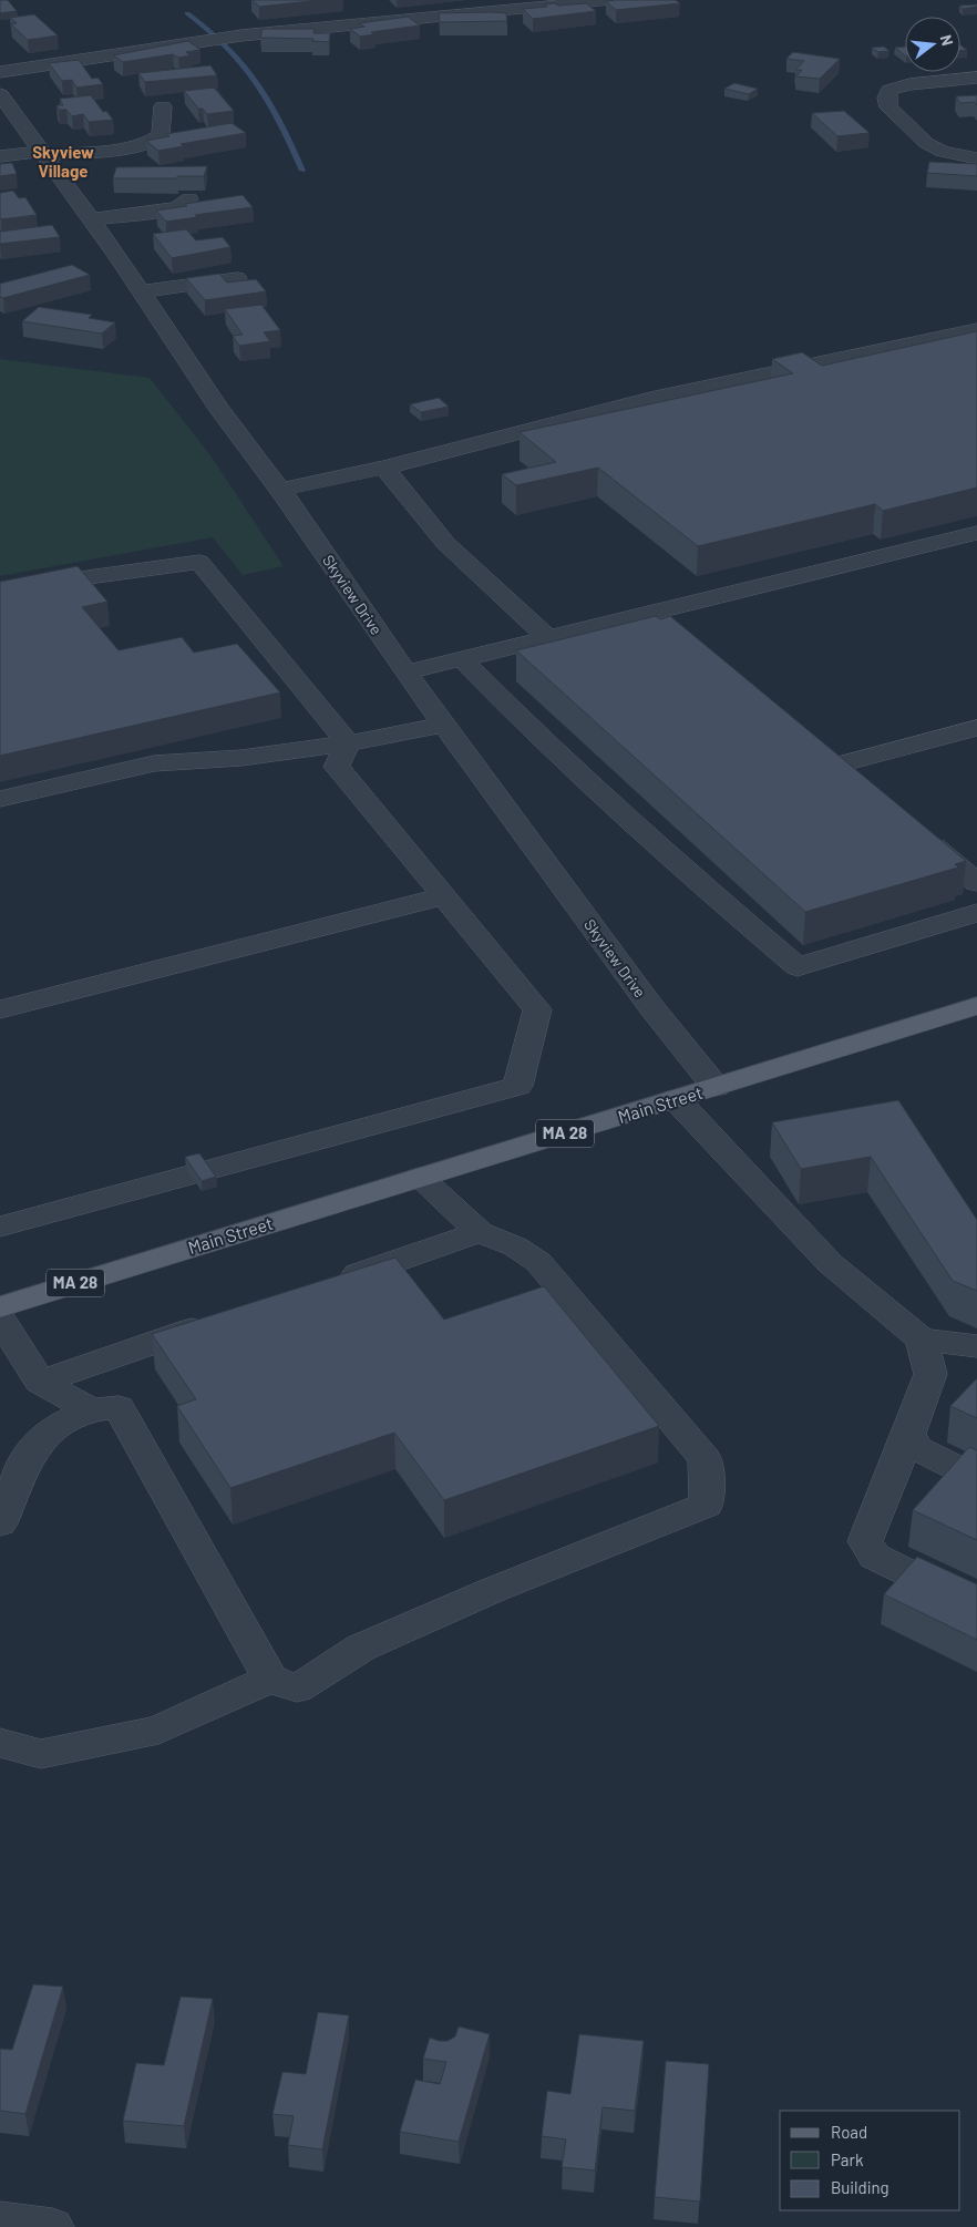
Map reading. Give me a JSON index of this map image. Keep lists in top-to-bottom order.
{
  "streets": {
    "main road": ["Main Street", "MA 28"],
    "street": ["Skyview Drive"]
  },
  "crossings": [
    ["Skyview Drive", "Main Street"]
  ],
  "districts": ["Skyview Village"],
  "legend": ["Road", "Park", "Building"],
  "north": "right"
}
